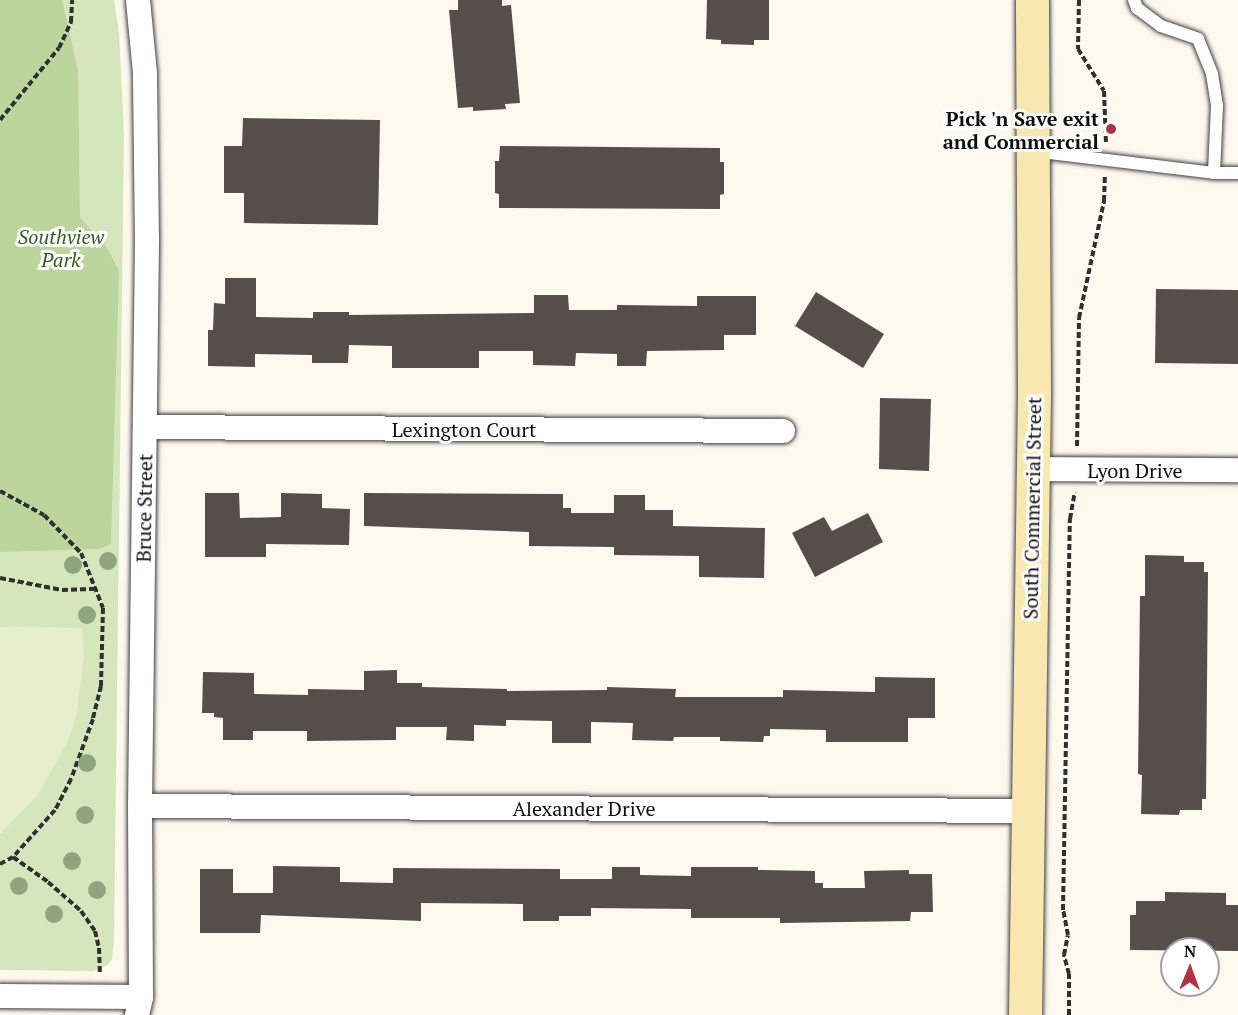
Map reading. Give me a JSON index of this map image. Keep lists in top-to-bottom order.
{
  "streets": {
    "main road": ["South Commercial Street"],
    "street": [
      "Lexington Court",
      "Lyon Drive",
      "Bruce Street",
      "Alexander Drive"
    ]
  },
  "crossings": [
    ["Lexington Court", "Bruce Street"],
    ["Lyon Drive", "South Commercial Street"],
    ["Bruce Street", "Alexander Drive"],
    ["South Commercial Street", "Alexander Drive"]
  ],
  "parks": ["Southview Park"],
  "places": ["Pick 'n Save exit and Commercial"],
  "north": "top"
}
